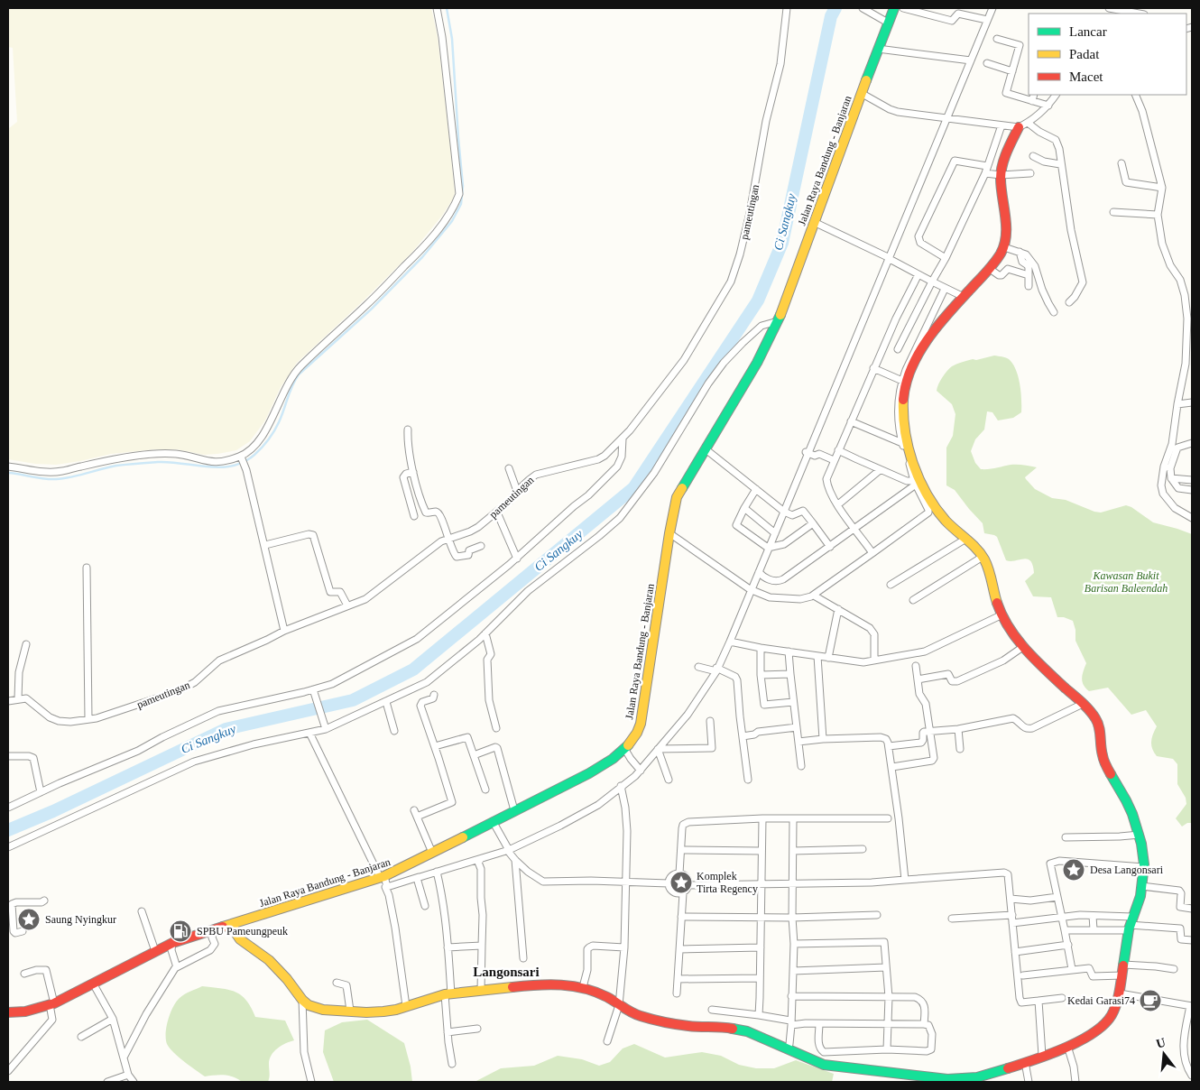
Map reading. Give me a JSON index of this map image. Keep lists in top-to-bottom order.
{
  "streets": {
    "street": ["Jalan Raya Bandung - Banjaran", "pameutingan"]
  },
  "districts": ["Langonsari"],
  "water": ["Ci Sangkuy"],
  "parks": ["Kawasan Bukit Barisan Baleendah"],
  "places": {
    "place": ["Desa Langonsari", "Komplek Tirta Regency", "Saung Nyingkur"],
    "fuel station": ["SPBU Pameungpeuk"],
    "cafe": ["Kedai Garasi74"]
  },
  "legend": ["Lancar", "Padat", "Macet"],
  "north": "top"
}
